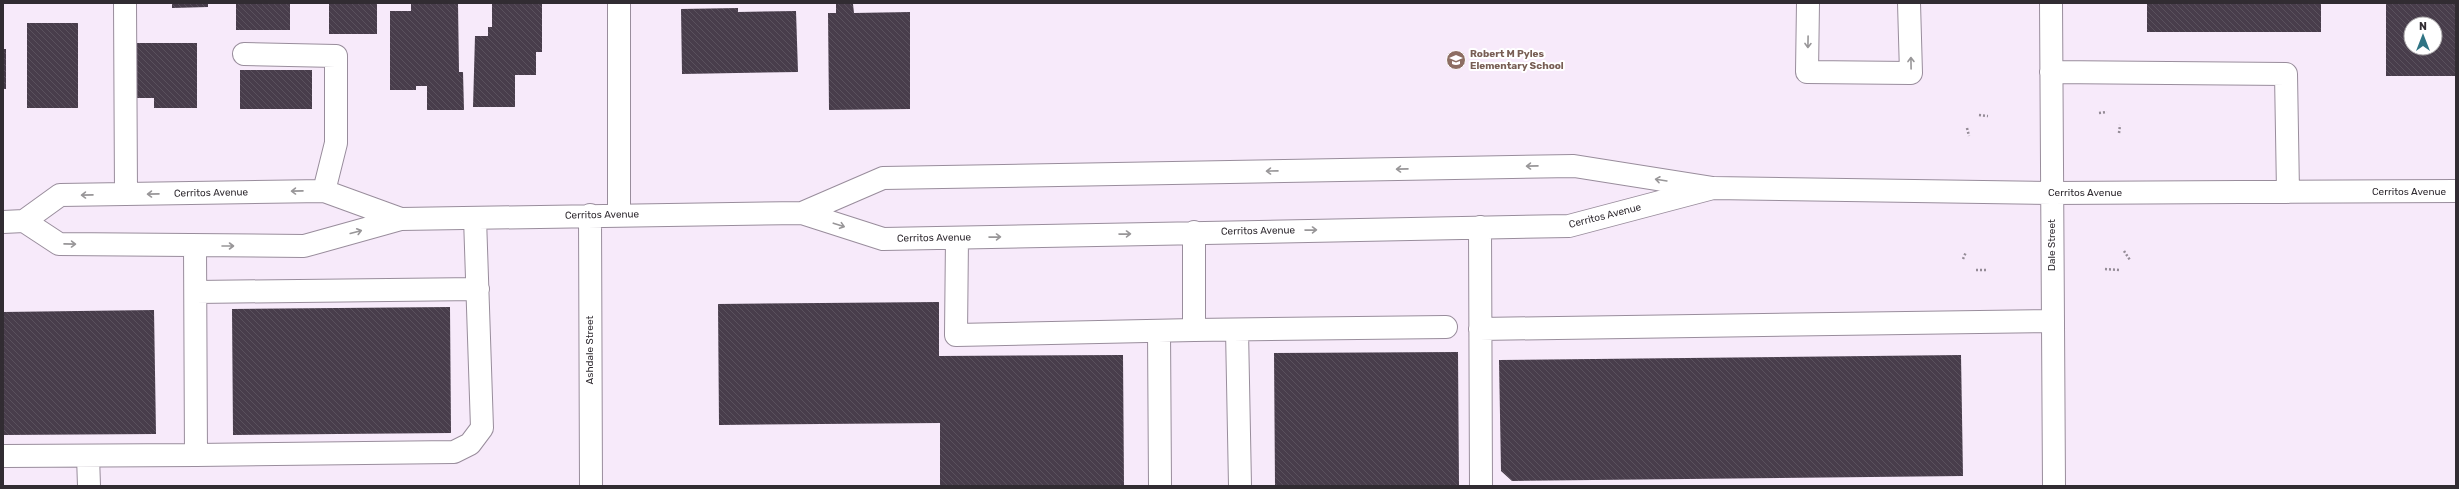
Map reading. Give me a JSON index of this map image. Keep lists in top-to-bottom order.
{
  "streets": {
    "street": ["Cerritos Avenue", "Dale Street", "Ashdale Street"]
  },
  "crossings": [
    ["Cerritos Avenue", "Dale Street"],
    ["Cerritos Avenue", "Ashdale Street"]
  ],
  "places": {
    "school or university": ["Robert M Pyles Elementary School"]
  },
  "north": "top"
}
